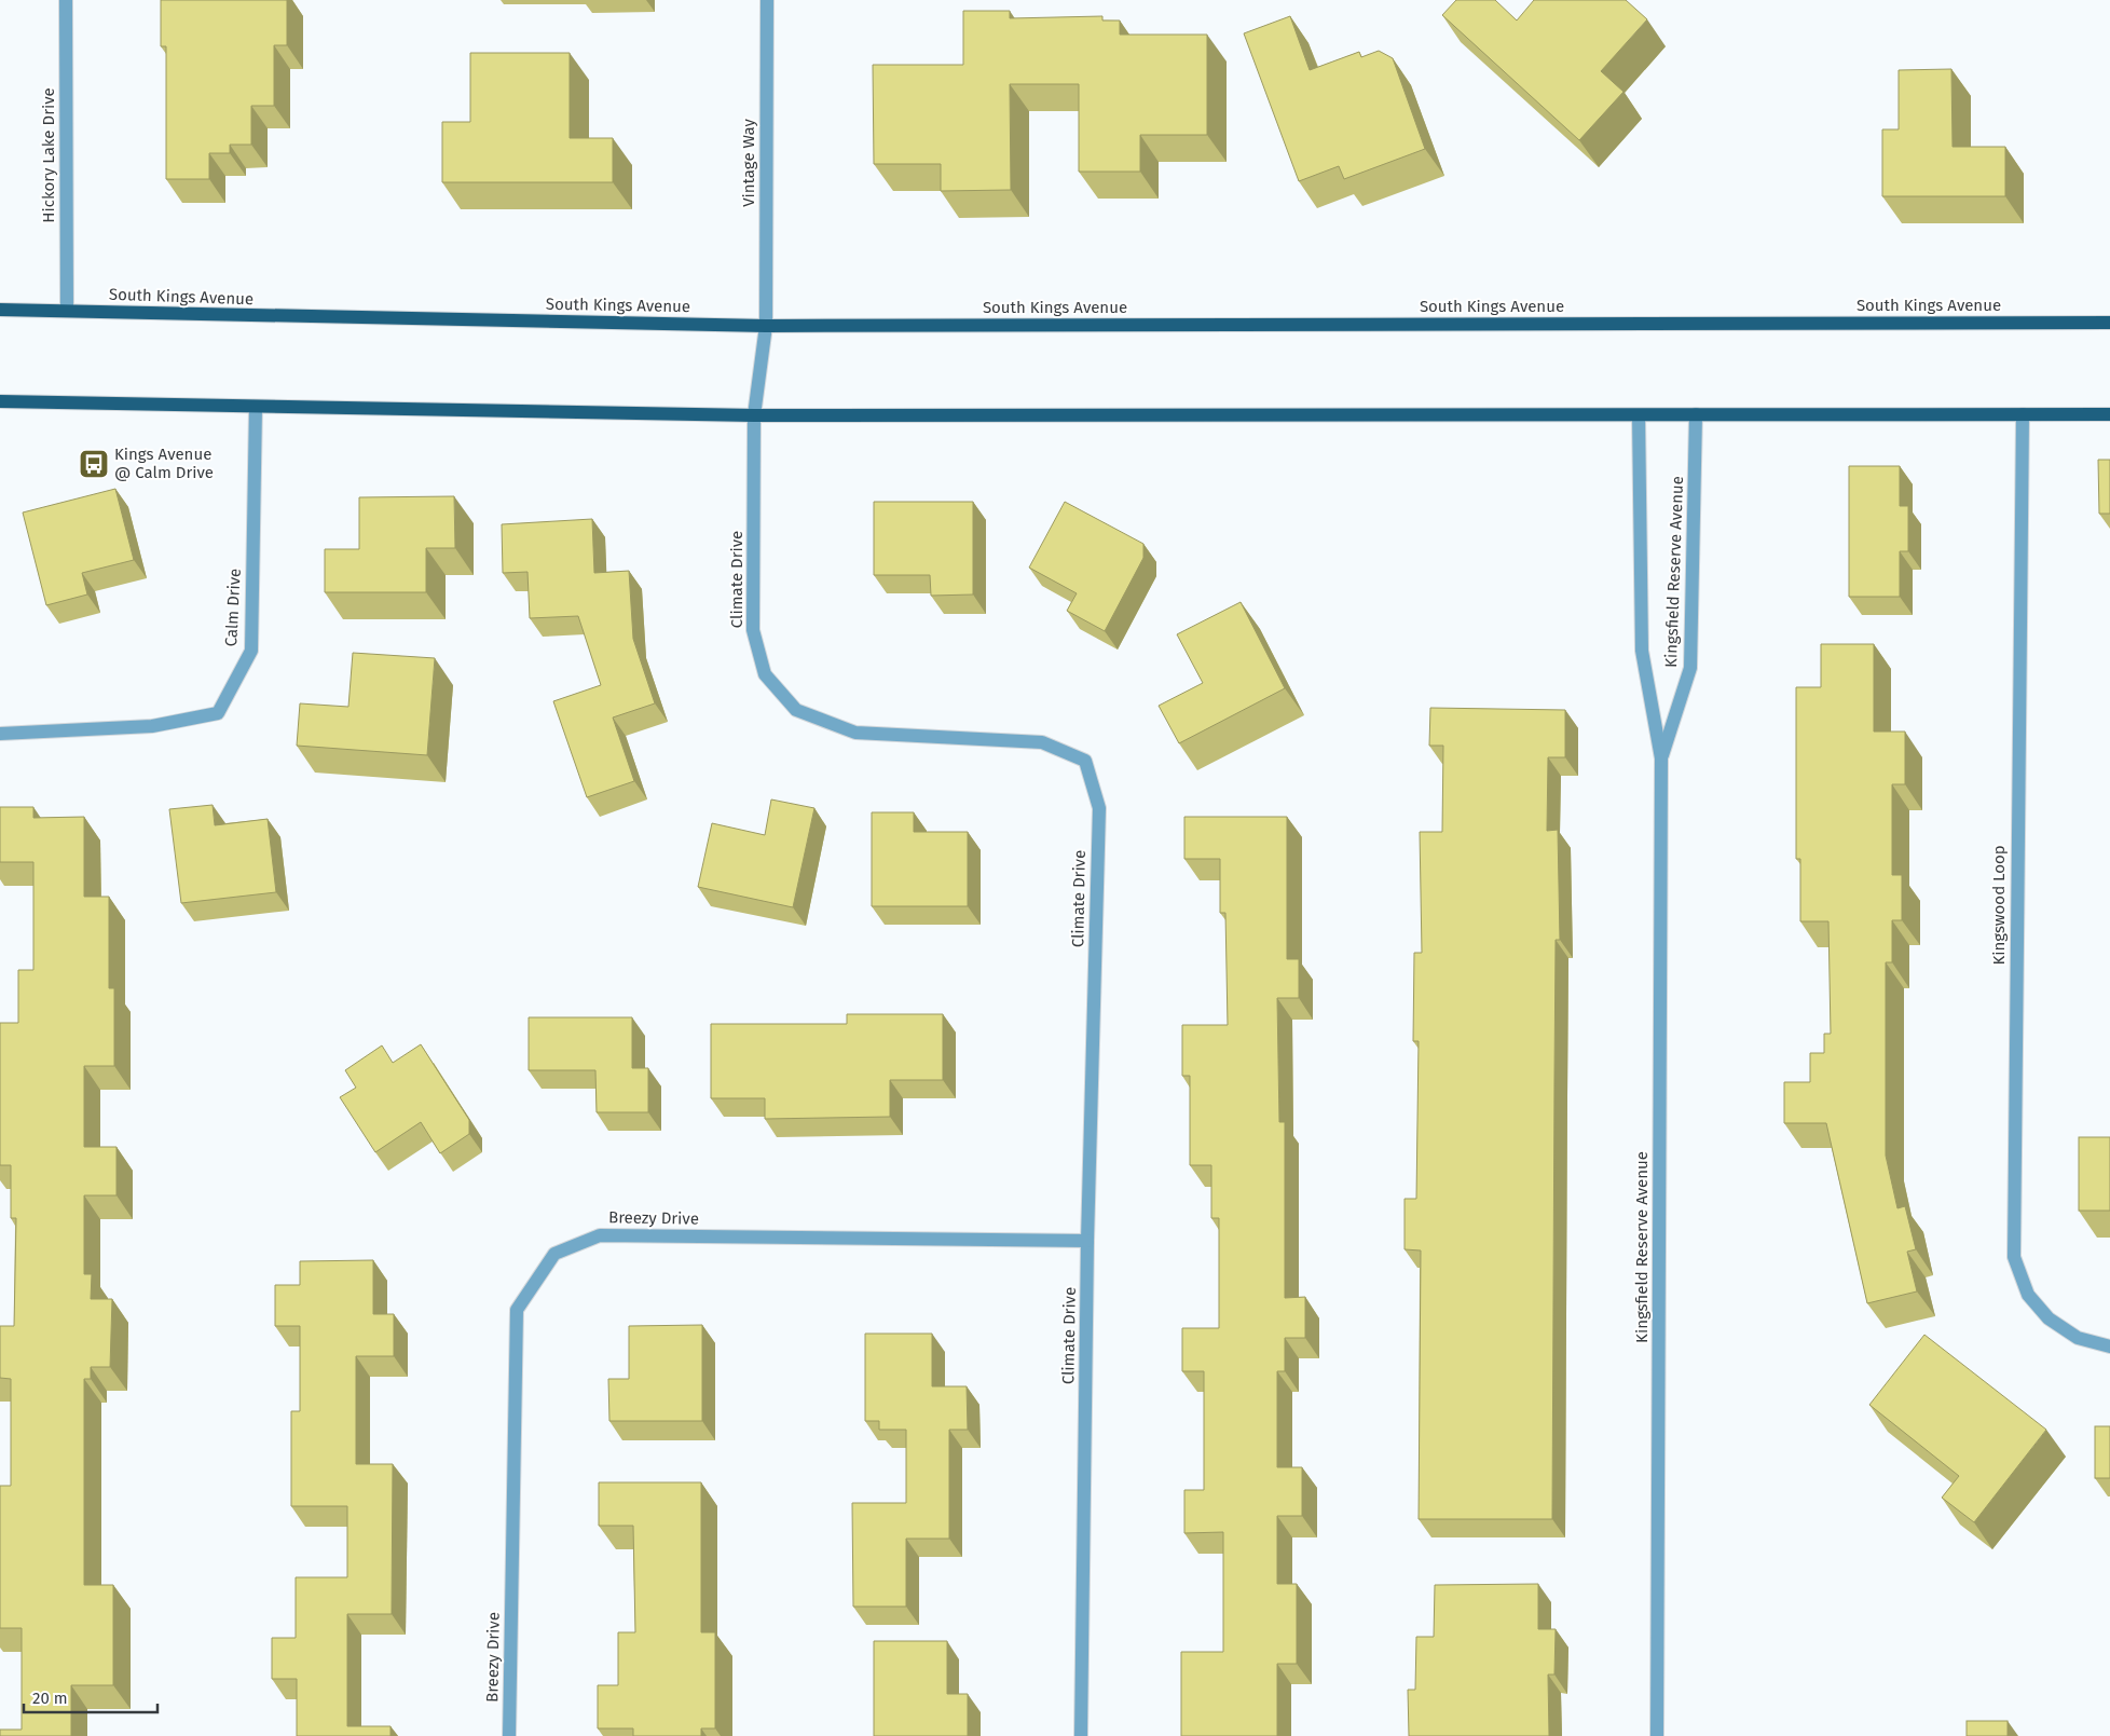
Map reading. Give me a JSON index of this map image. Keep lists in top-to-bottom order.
{
  "streets": {
    "main road": ["South Kings Avenue"],
    "street": [
      "Hickory Lake Drive",
      "Vintage Way",
      "Kingsfield Reserve Avenue",
      "Climate Drive",
      "Calm Drive",
      "Kingswood Loop",
      "Breezy Drive"
    ]
  },
  "crossings": [
    ["Hickory Lake Drive", "South Kings Avenue"],
    ["Vintage Way", "South Kings Avenue"],
    ["Vintage Way", "Climate Drive"],
    ["South Kings Avenue", "Climate Drive"],
    ["Climate Drive", "Breezy Drive"]
  ],
  "places": {
    "bus stop": ["Kings Avenue @ Calm Drive"]
  },
  "scale_bar": "20 m"
}
